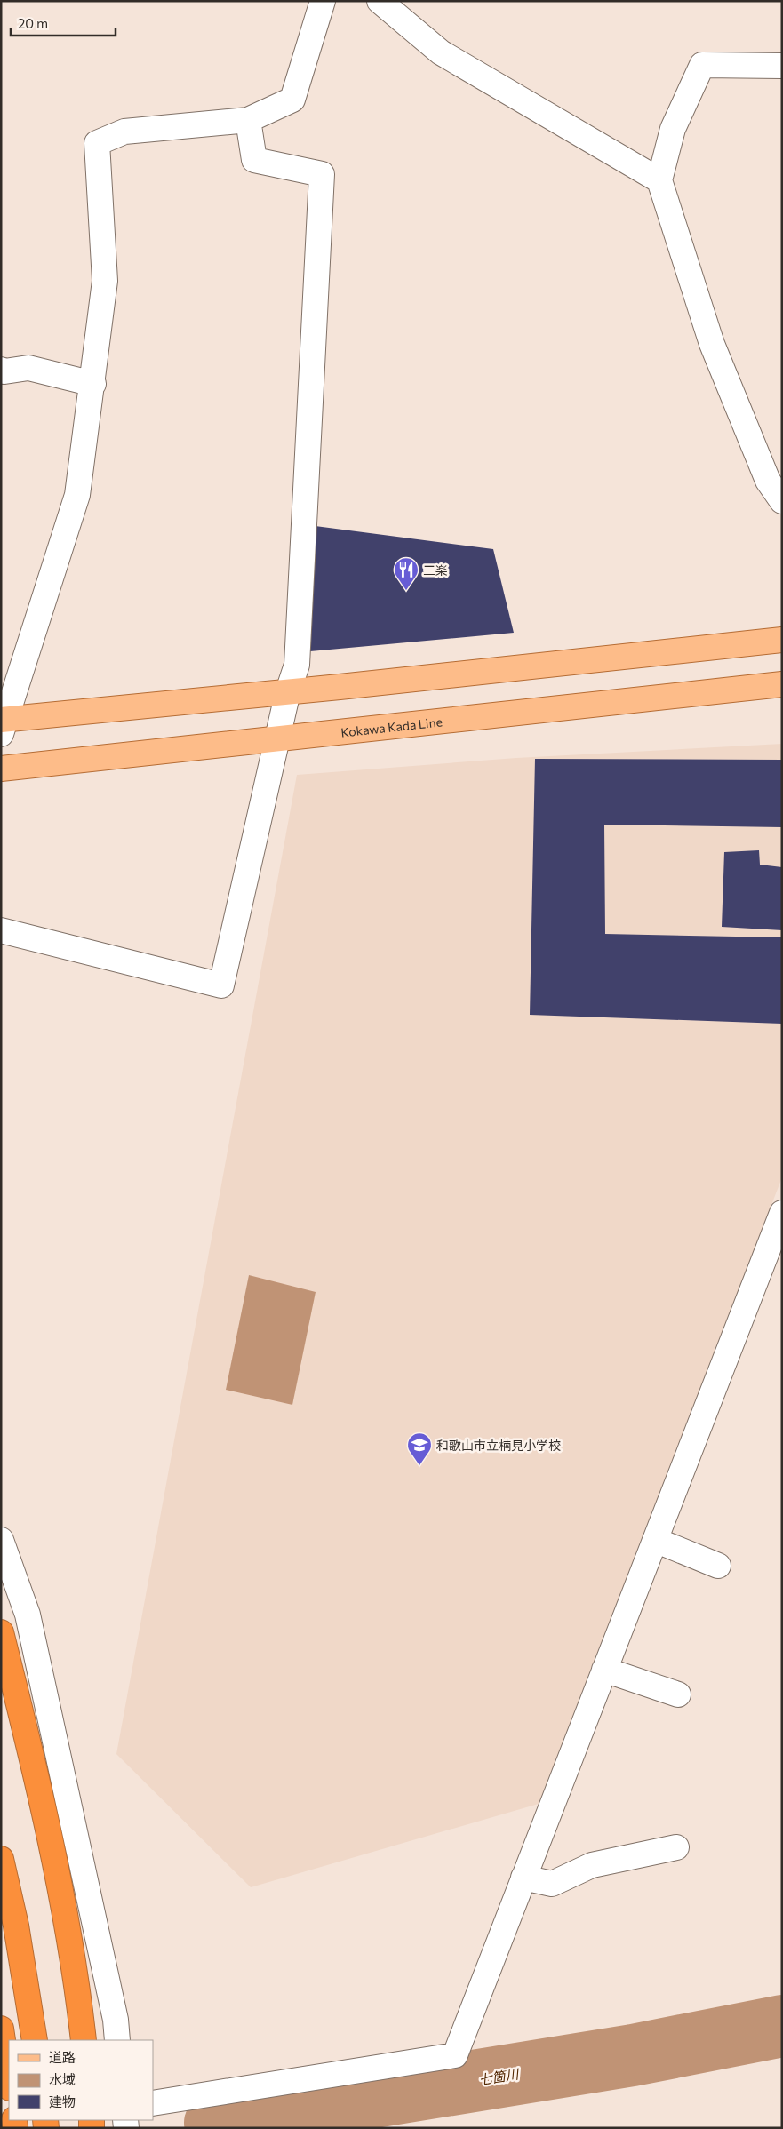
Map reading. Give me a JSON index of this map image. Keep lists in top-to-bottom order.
{
  "streets": {
    "main road": ["Kokawa Kada Line"]
  },
  "water": ["七箇川"],
  "places": {
    "restaurant": ["三楽"],
    "school or university": ["和歌山市立楠見小学校"]
  },
  "legend": ["道路", "水域", "建物"],
  "scale_bar": "20 m"
}
